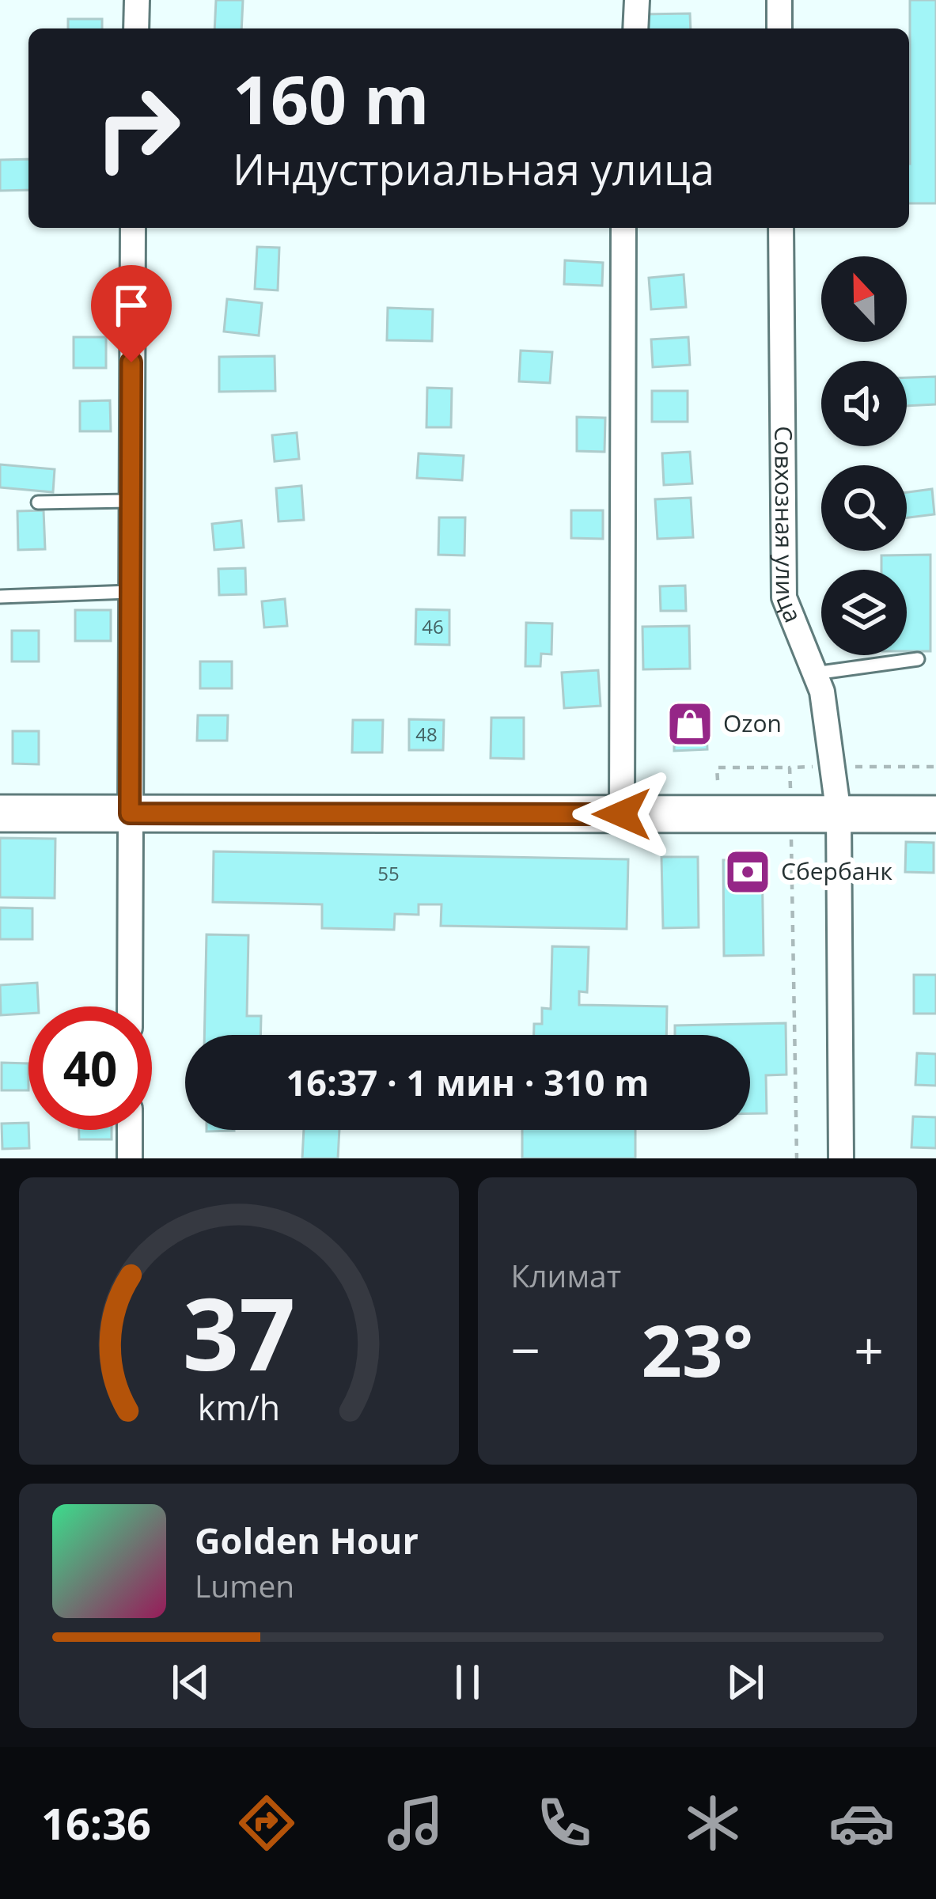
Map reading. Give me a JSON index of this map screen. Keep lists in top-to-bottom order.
{
  "streets": {
    "street": ["Совхозная улица"]
  },
  "places": {
    "shop": ["Ozon"],
    "bank": ["Сбербанк"]
  },
  "house_numbers": ["46", "48", "55"],
  "north": "top",
  "page": {
    "turn": ["160 m", "Индустриальная улица"],
    "limit": "40",
    "trip": "16:37 · 1 мин · 310 m",
    "tile": "Климат",
    "heat": ["−", "23°", "+"],
    "song": ["Golden Hour", "Lumen"],
    "tabs": "16:36",
    "gauge": ["37", "km/h"]
  }
}
